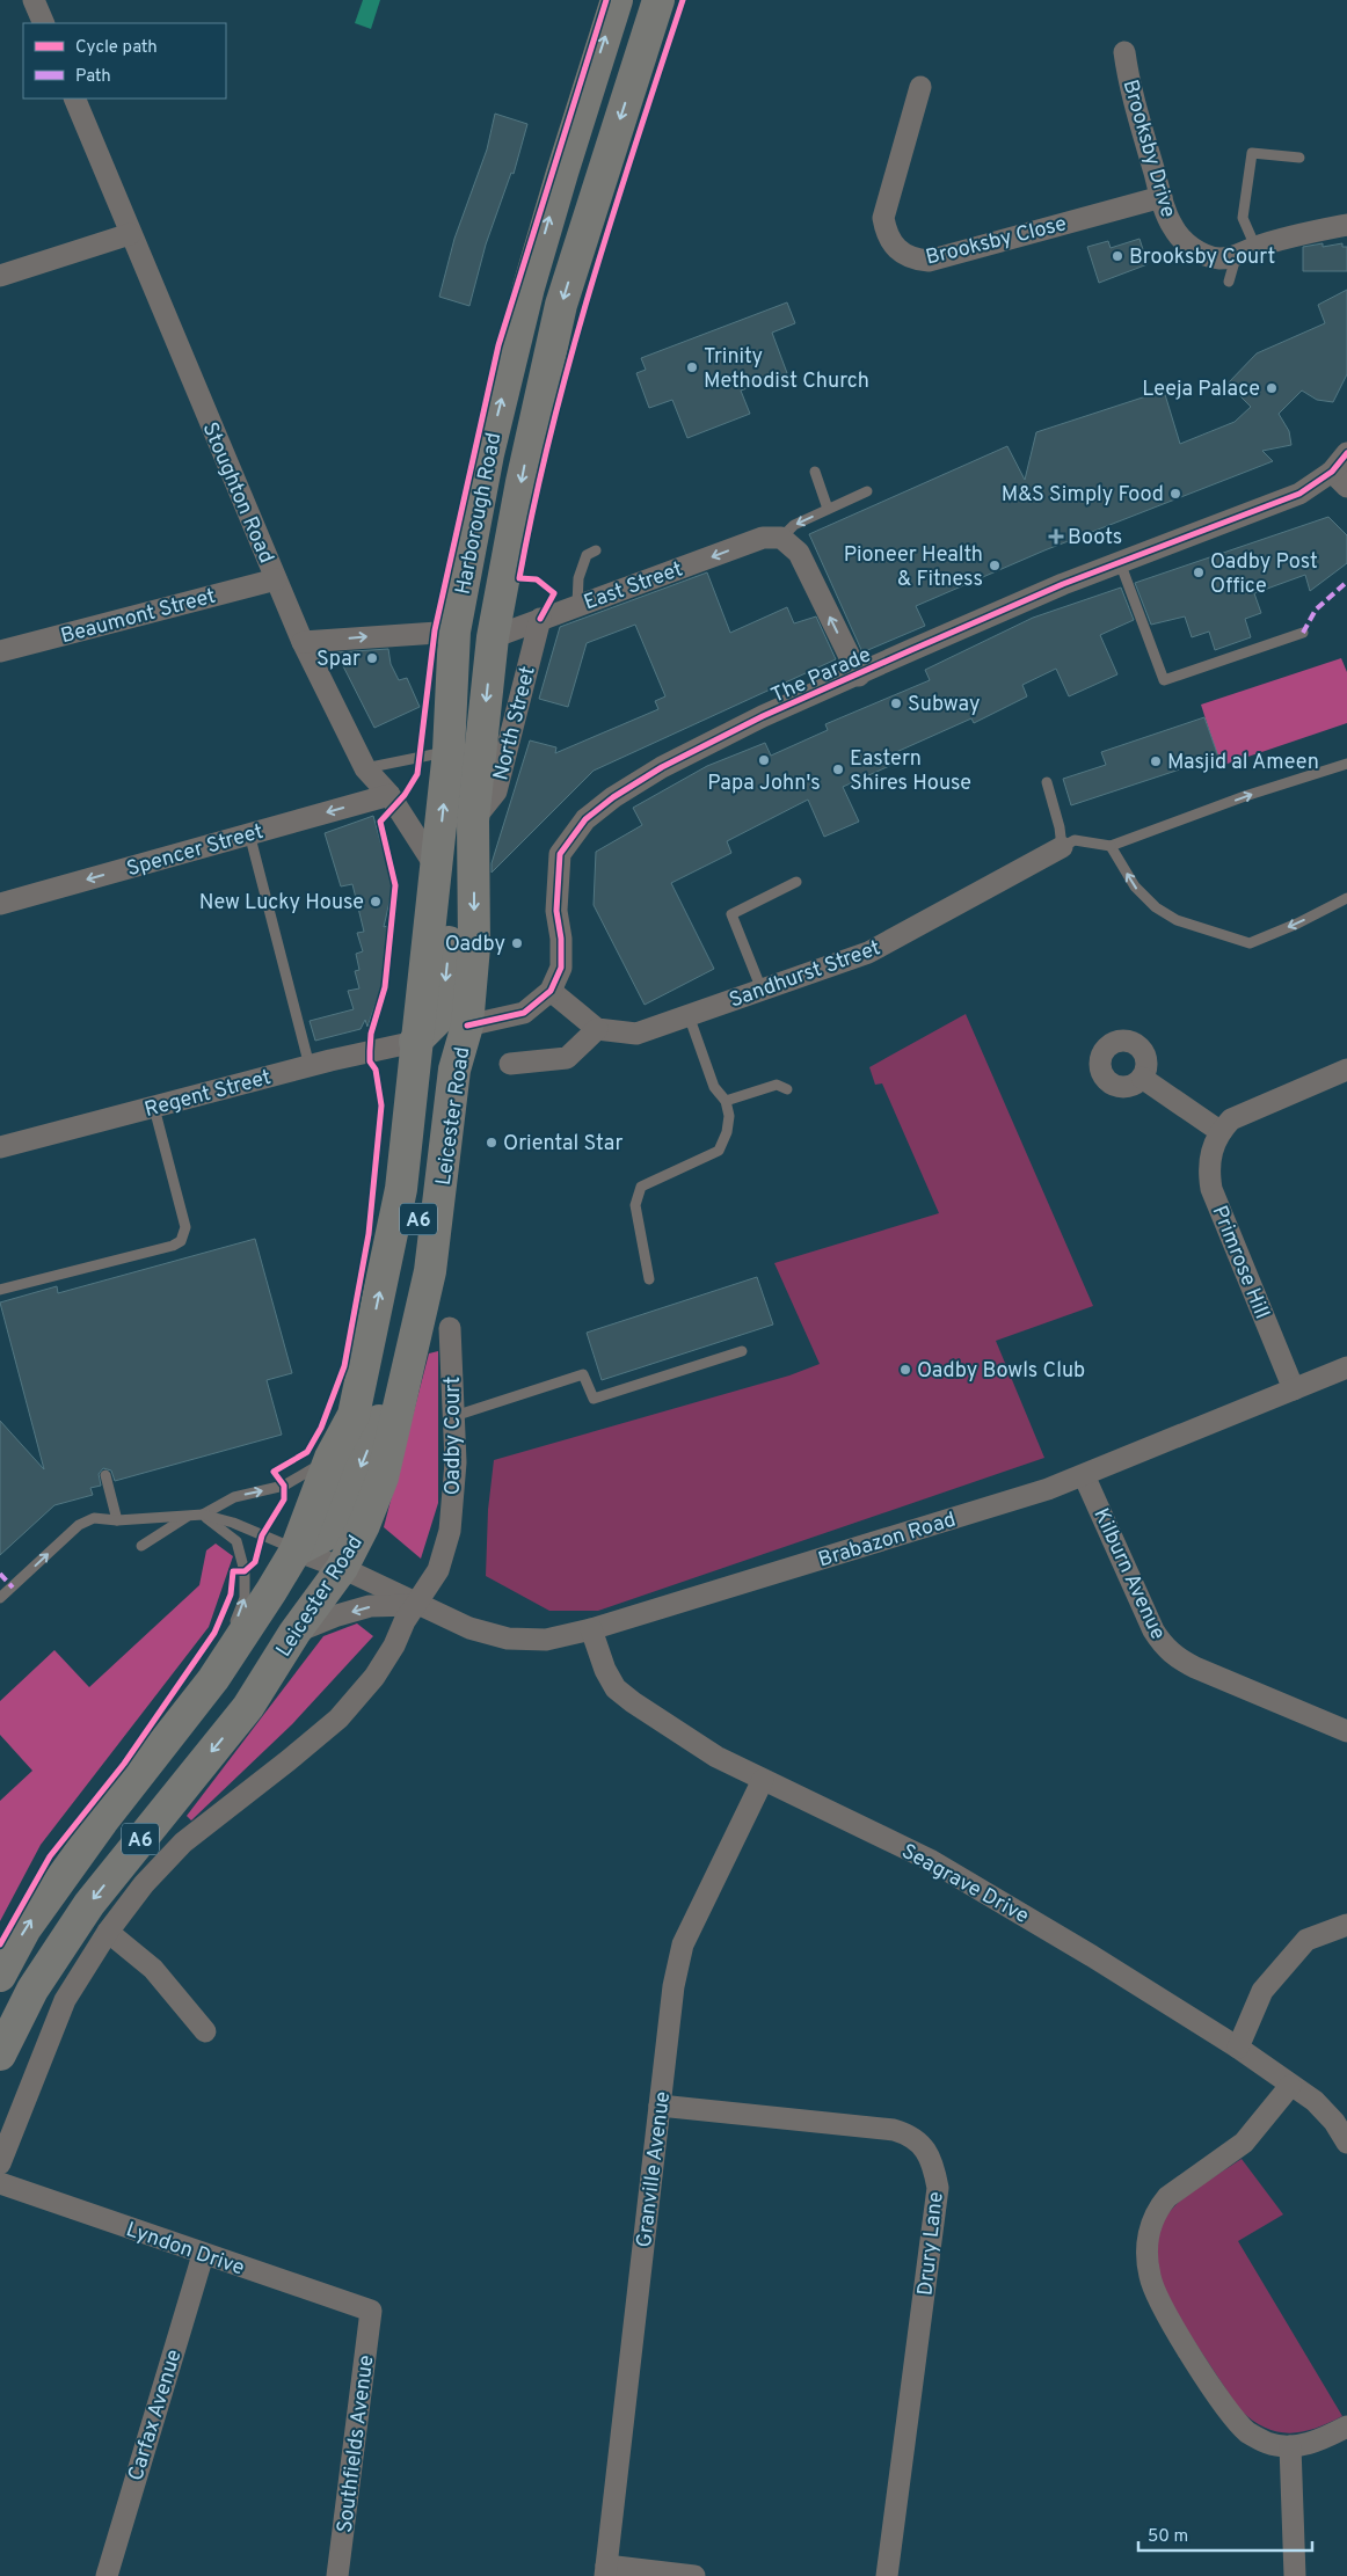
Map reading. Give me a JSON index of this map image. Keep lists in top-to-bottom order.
{
  "streets": {
    "highway": ["Harborough Road", "Leicester Road", "A6"],
    "street": [
      "Brooksby Drive",
      "Brooksby Close",
      "Stoughton Road",
      "East Street",
      "Beaumont Street",
      "The Parade",
      "North Street",
      "Spencer Street",
      "Sandhurst Street",
      "Regent Street",
      "Primrose Hill",
      "Oadby Court",
      "Brabazon Road",
      "Kilburn Avenue",
      "Seagrave Drive",
      "Granville Avenue",
      "Drury Lane",
      "Lyndon Drive",
      "Carfax Avenue",
      "Southfields Avenue"
    ]
  },
  "crossings": [
    ["Brooksby Drive", "Brooksby Close"],
    ["Stoughton Road", "Harborough Road"],
    ["Stoughton Road", "Beaumont Street"],
    ["Stoughton Road", "Spencer Street"],
    ["Harborough Road", "East Street"],
    ["Harborough Road", "The Parade"],
    ["Harborough Road", "North Street"],
    ["Harborough Road", "Regent Street"],
    ["Harborough Road", "Leicester Road"],
    ["Harborough Road", "A6"],
    ["East Street", "North Street"],
    ["The Parade", "Leicester Road"],
    ["The Parade", "A6"],
    ["North Street", "A6"],
    ["Regent Street", "Leicester Road"],
    ["Regent Street", "A6"],
    ["Leicester Road", "A6"],
    ["Leicester Road", "Brabazon Road"],
    ["A6", "Brabazon Road"],
    ["Primrose Hill", "Brabazon Road"],
    ["Oadby Court", "Brabazon Road"],
    ["Brabazon Road", "Kilburn Avenue"],
    ["Brabazon Road", "Seagrave Drive"],
    ["Seagrave Drive", "Granville Avenue"],
    ["Granville Avenue", "Drury Lane"],
    ["Lyndon Drive", "Carfax Avenue"],
    ["Lyndon Drive", "Southfields Avenue"]
  ],
  "one_way": ["East Street", "Spencer Street"],
  "places": {
    "other": [
      "Brooksby Court",
      "Trinity Methodist Church",
      "Leeja Palace",
      "M&S Simply Food",
      "Pioneer Health & Fitness",
      "Oadby Post Office",
      "Spar",
      "Subway",
      "Papa John's",
      "Masjid al Ameen",
      "Eastern Shires House",
      "New Lucky House",
      "Oadby",
      "Oriental Star",
      "Oadby Bowls Club"
    ],
    "health": ["Boots"]
  },
  "legend": ["Cycle path", "Path"],
  "scale_bar": "50 m"
}
